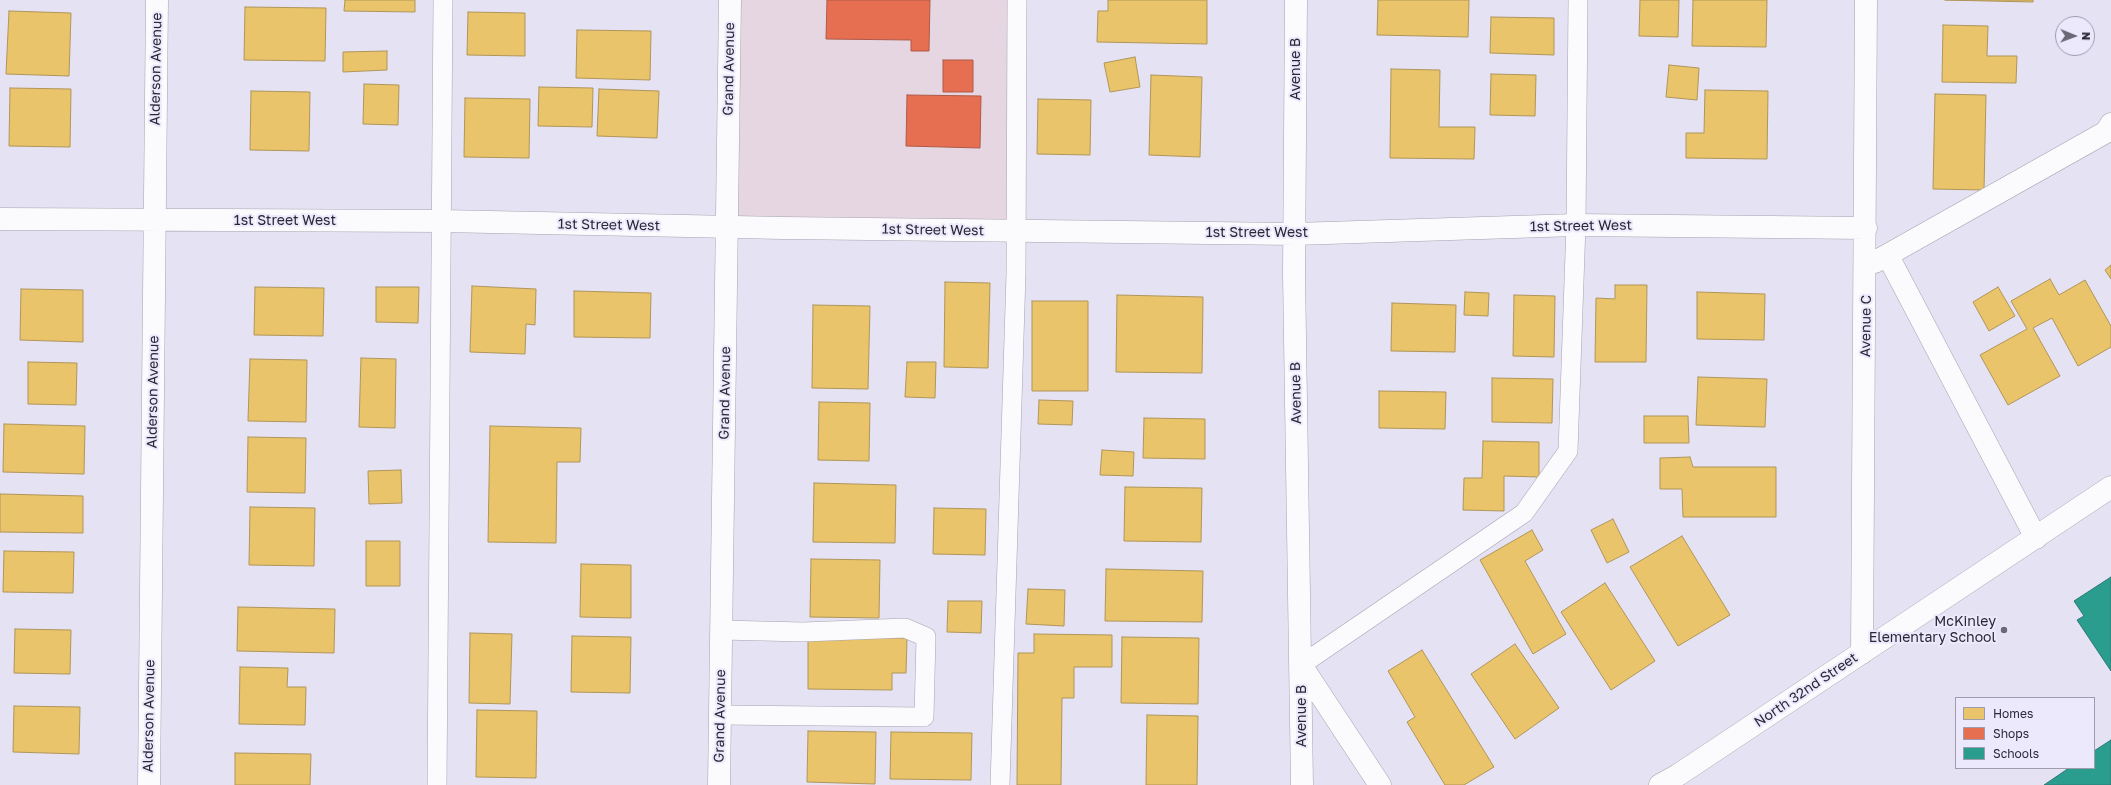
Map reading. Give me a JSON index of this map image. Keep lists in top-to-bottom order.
{
  "streets": {
    "street": [
      "Alderson Avenue",
      "Grand Avenue",
      "Avenue B",
      "1st Street West",
      "Avenue C",
      "North 32nd Street"
    ]
  },
  "crossings": [
    ["Alderson Avenue", "1st Street West"],
    ["Grand Avenue", "1st Street West"],
    ["Avenue B", "1st Street West"],
    ["1st Street West", "Avenue C"],
    ["Avenue C", "North 32nd Street"]
  ],
  "places": ["McKinley Elementary School"],
  "legend": ["Homes", "Shops", "Schools"],
  "north": "right"
}
